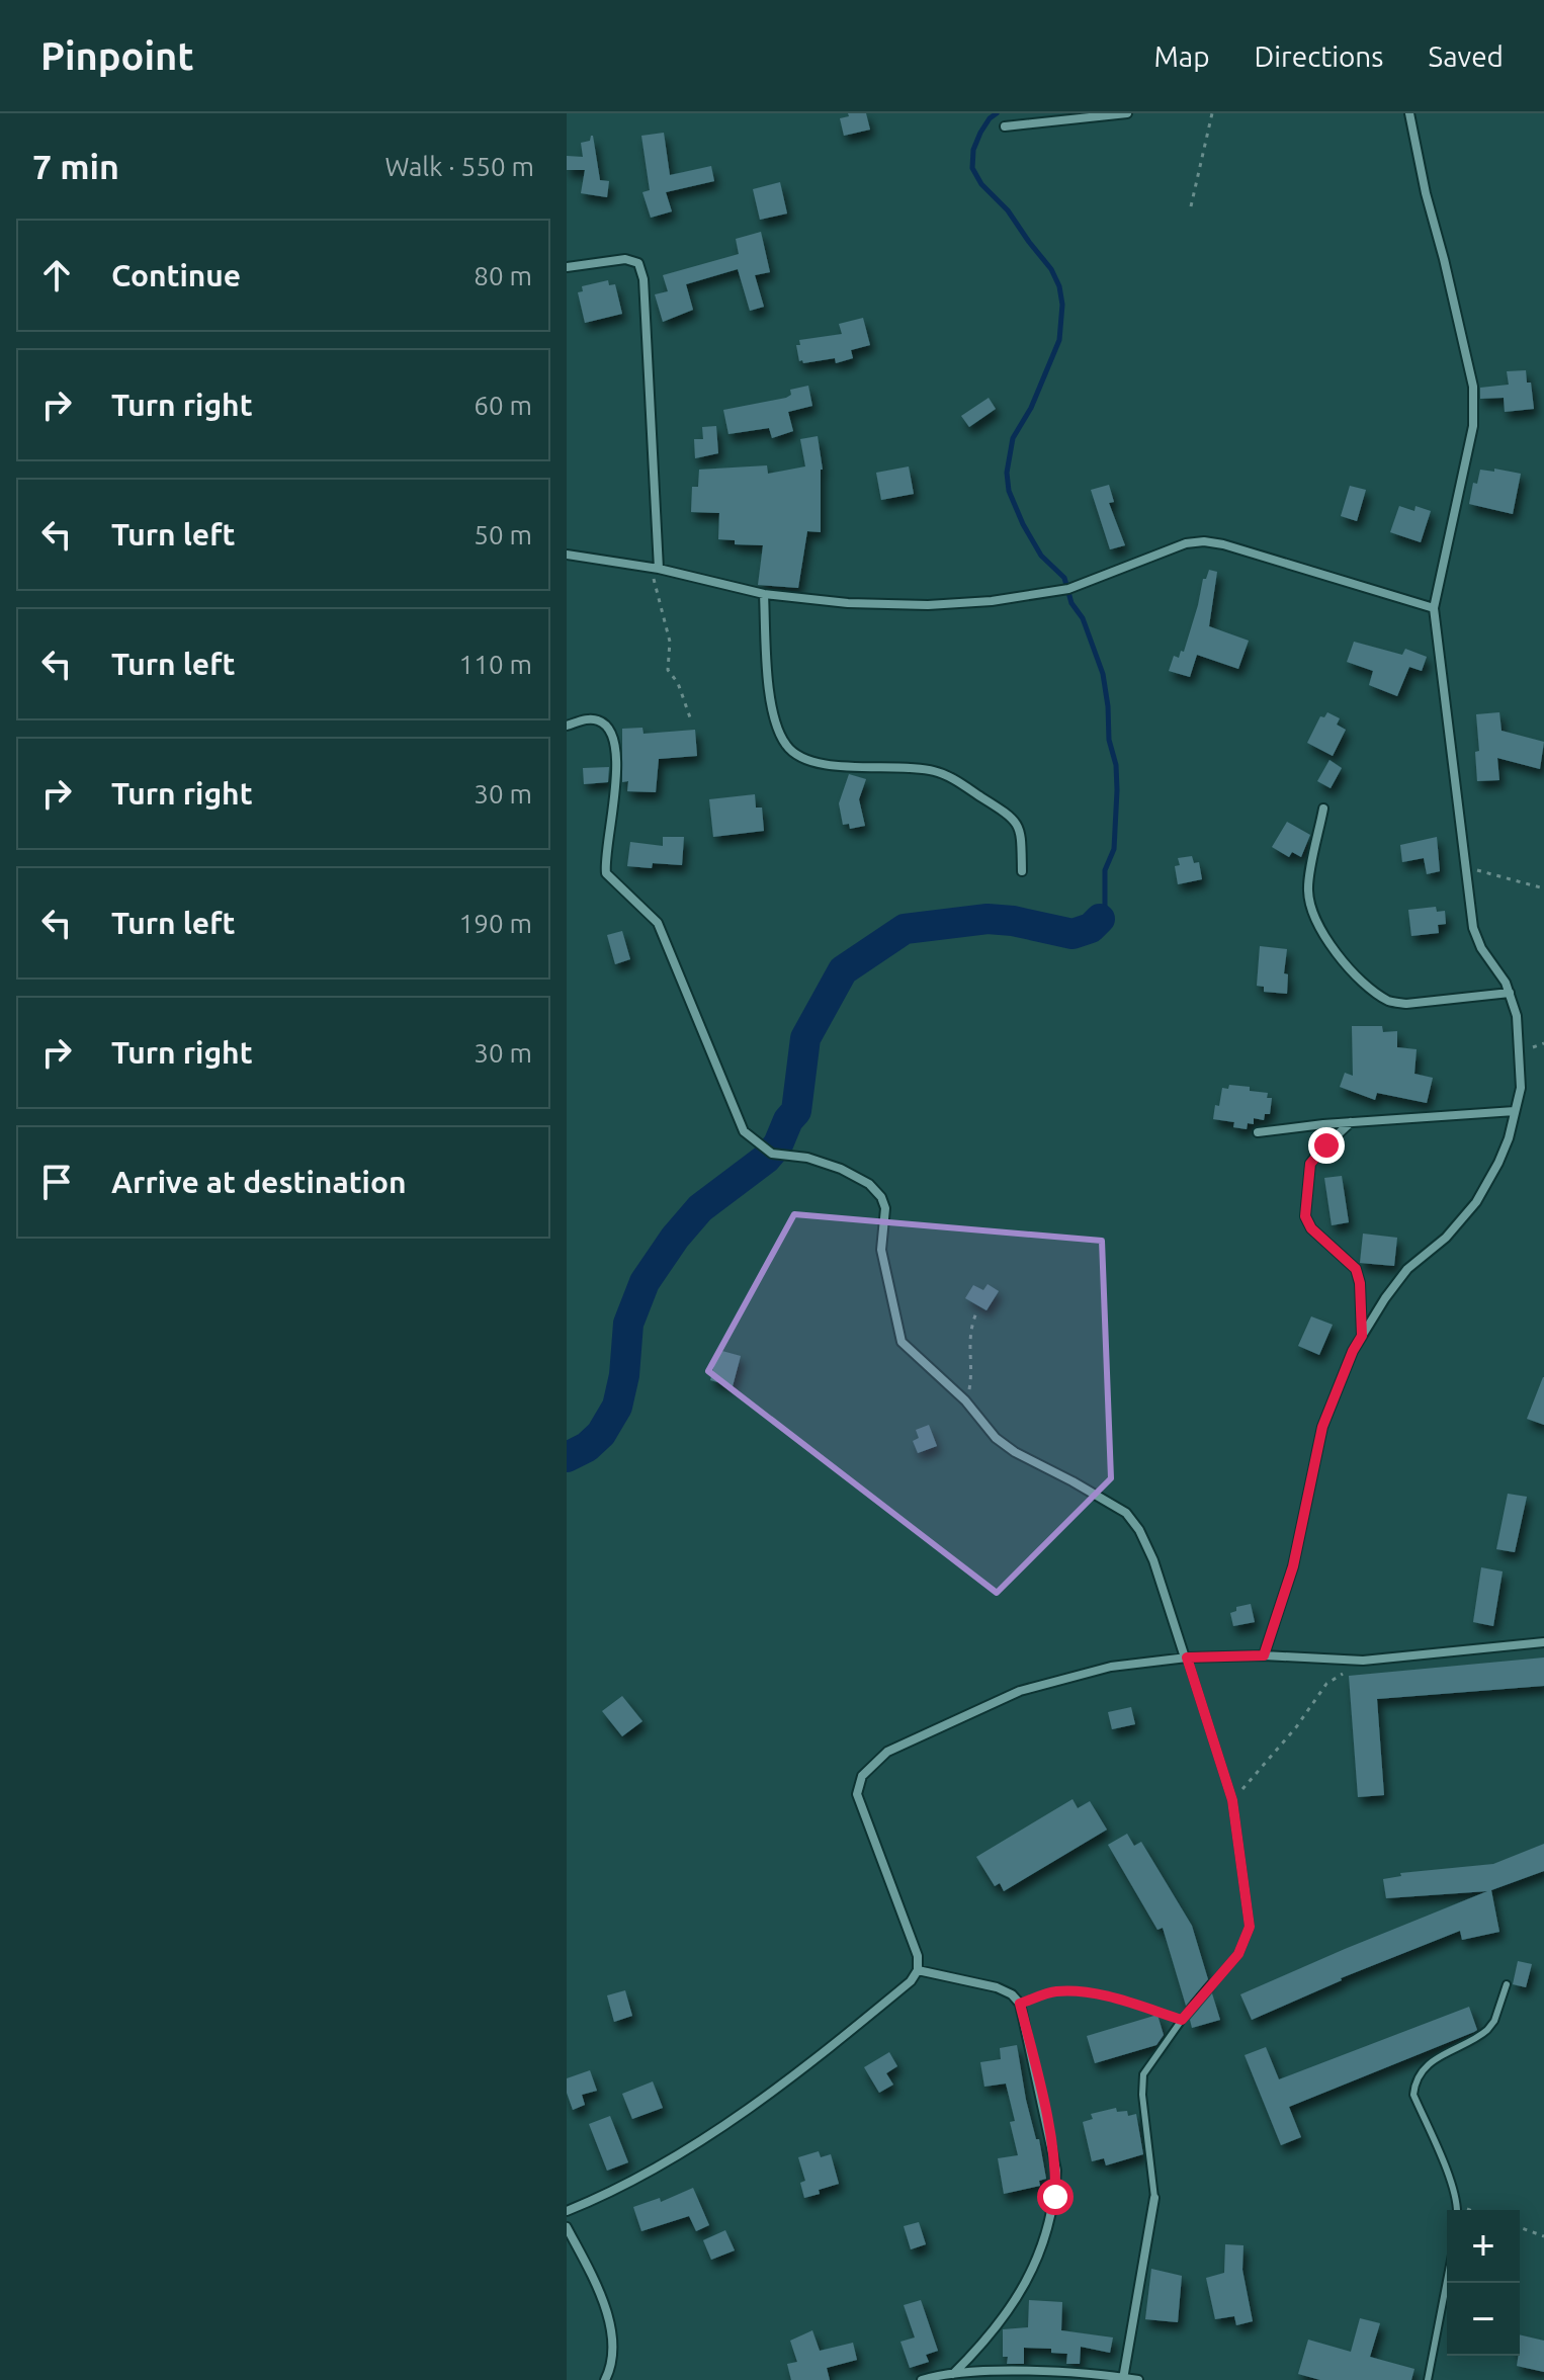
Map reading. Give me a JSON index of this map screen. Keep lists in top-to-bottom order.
{
  "page": {
    "header": "Pinpoint",
    "nav": ["Map", "Directions", "Saved"],
    "heading": ["7 min", "Walk · 550 m"],
    "list": [
      ["Continue", "80 m"],
      ["Turn right", "60 m"],
      ["Turn left", "50 m"],
      ["Turn left", "110 m"],
      ["Turn right", "30 m"],
      ["Turn left", "190 m"],
      ["Turn right", "30 m"],
      "Arrive at destination"
    ],
    "map_buttons": ["+", "−"]
  }
}
